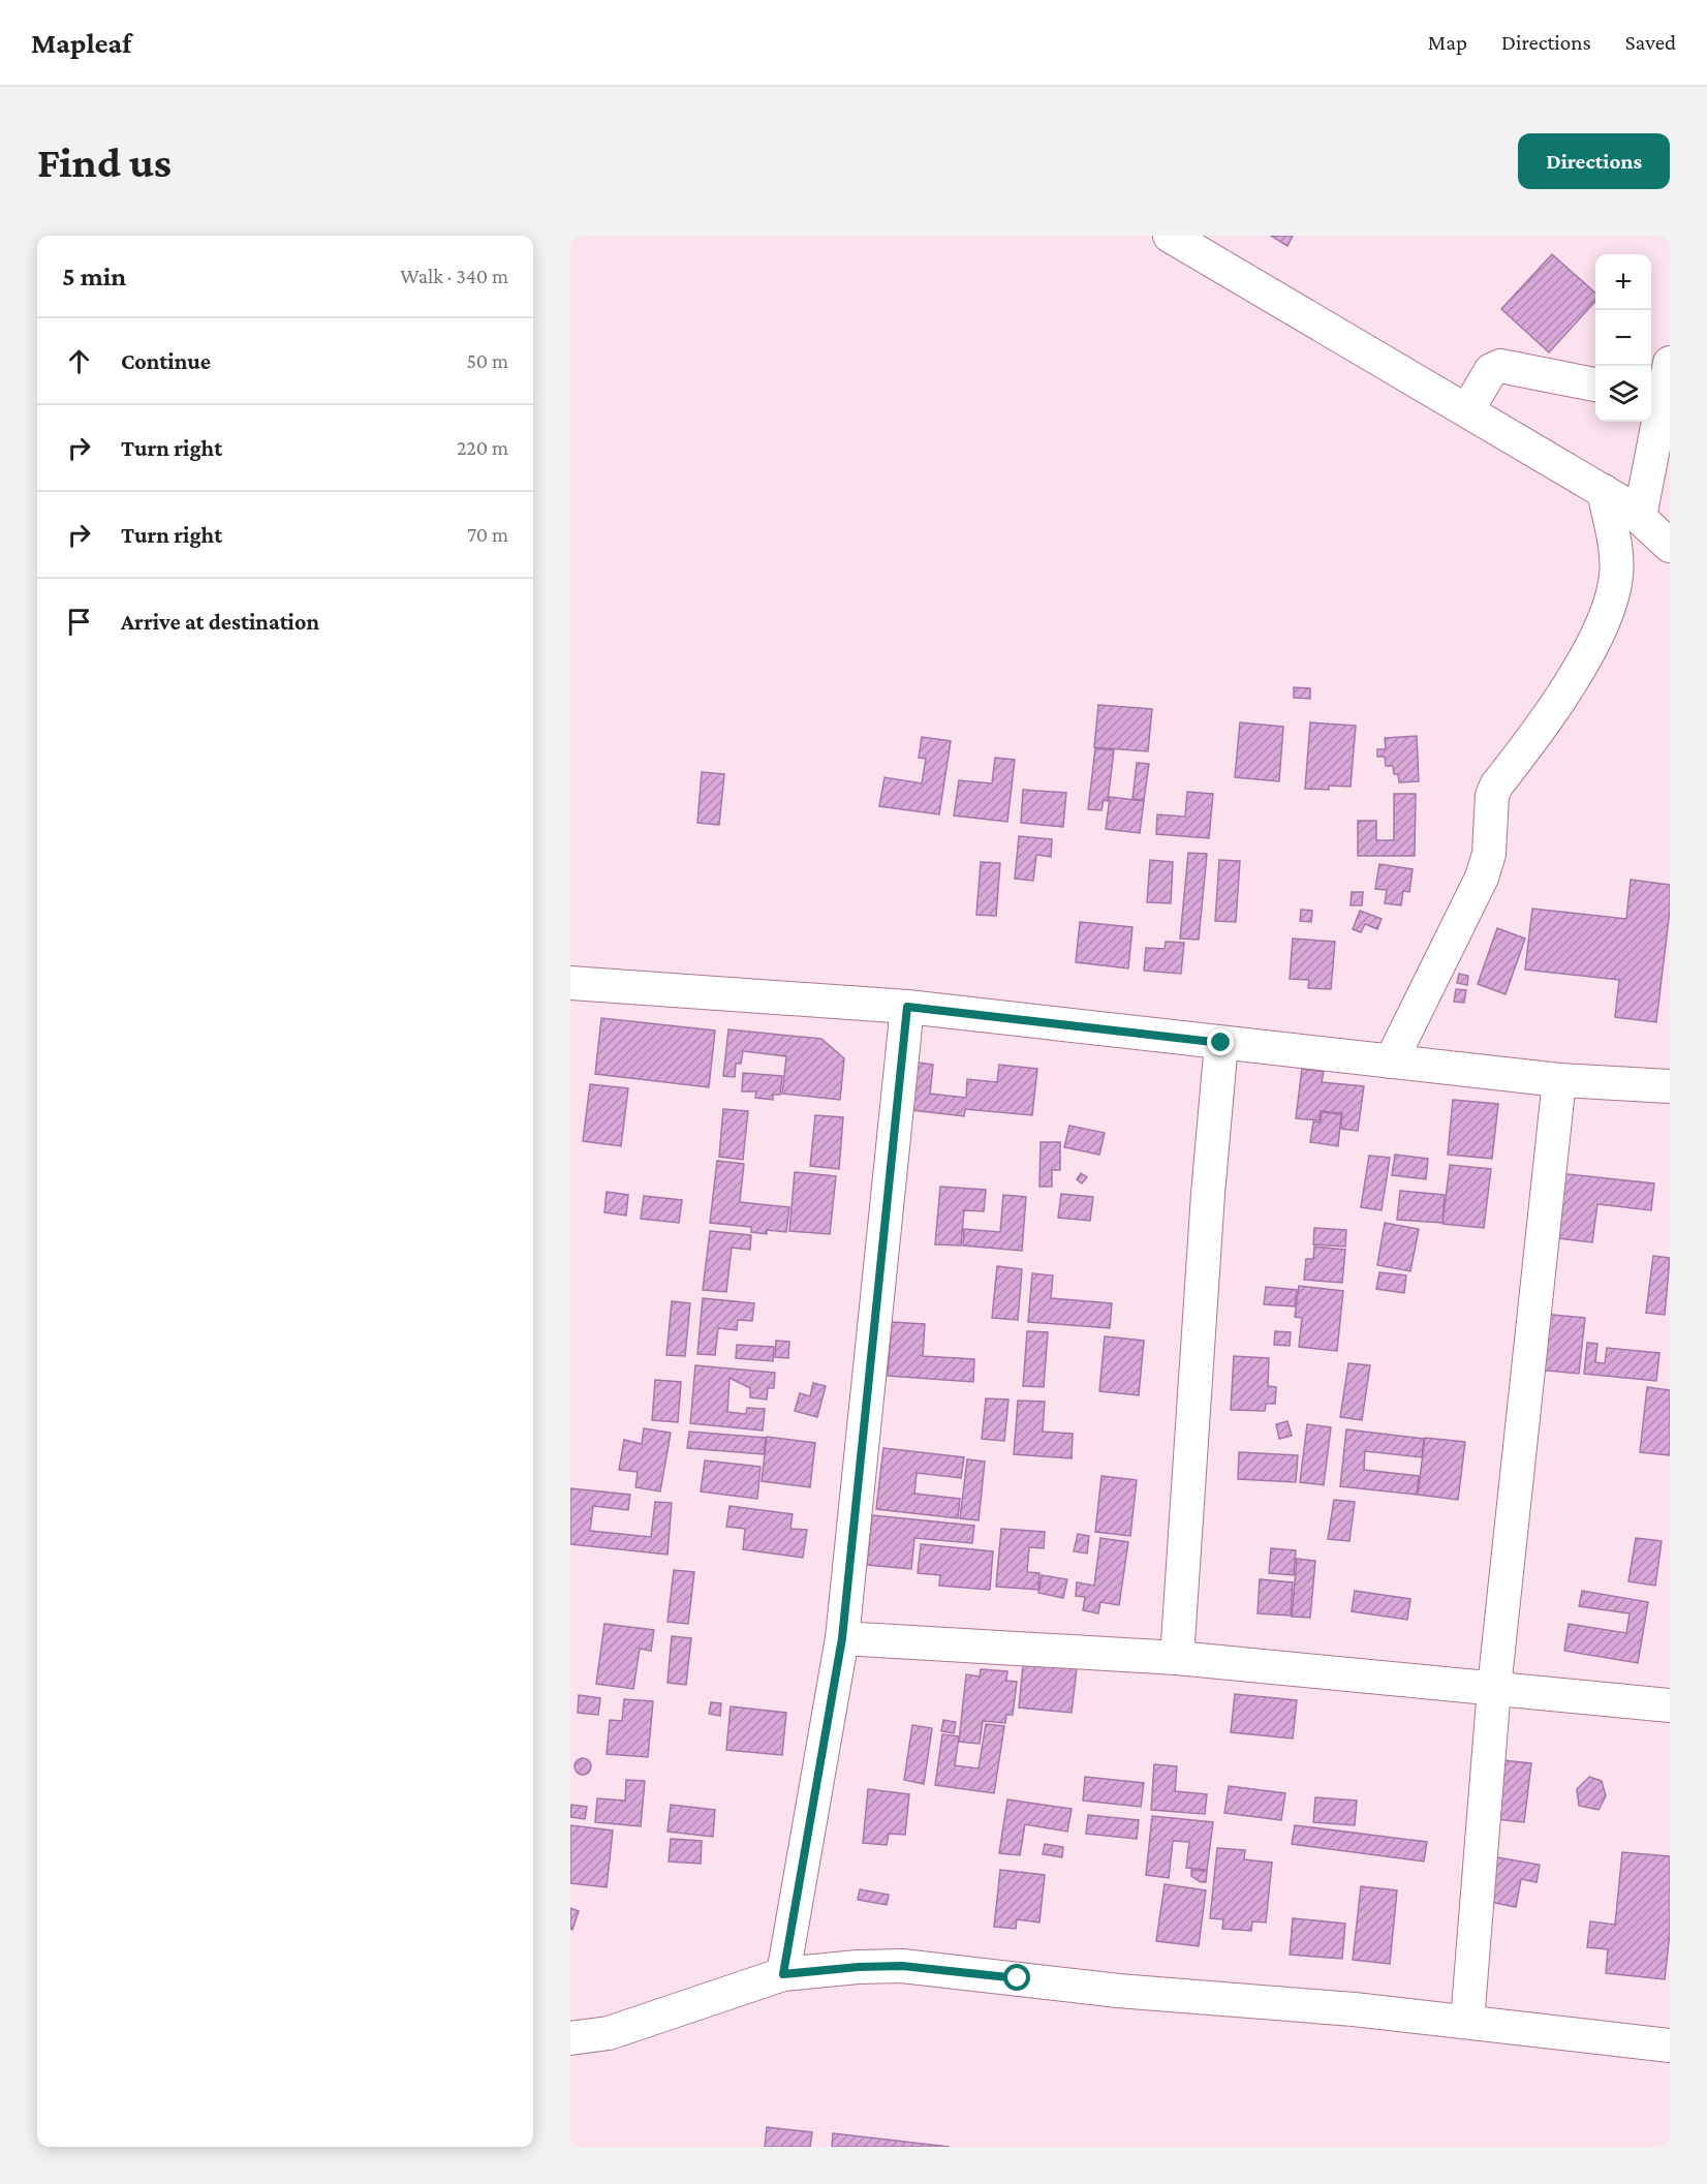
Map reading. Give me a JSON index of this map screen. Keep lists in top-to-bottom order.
{
  "page": {
    "header": "Mapleaf",
    "nav": ["Map", "Directions", "Saved"],
    "buttons": "Directions",
    "title": "Find us",
    "heading": ["5 min", "Walk · 340 m"],
    "map_buttons": ["+", "−"],
    "list": [
      ["Continue", "50 m"],
      ["Turn right", "220 m"],
      ["Turn right", "70 m"],
      "Arrive at destination"
    ]
  }
}
